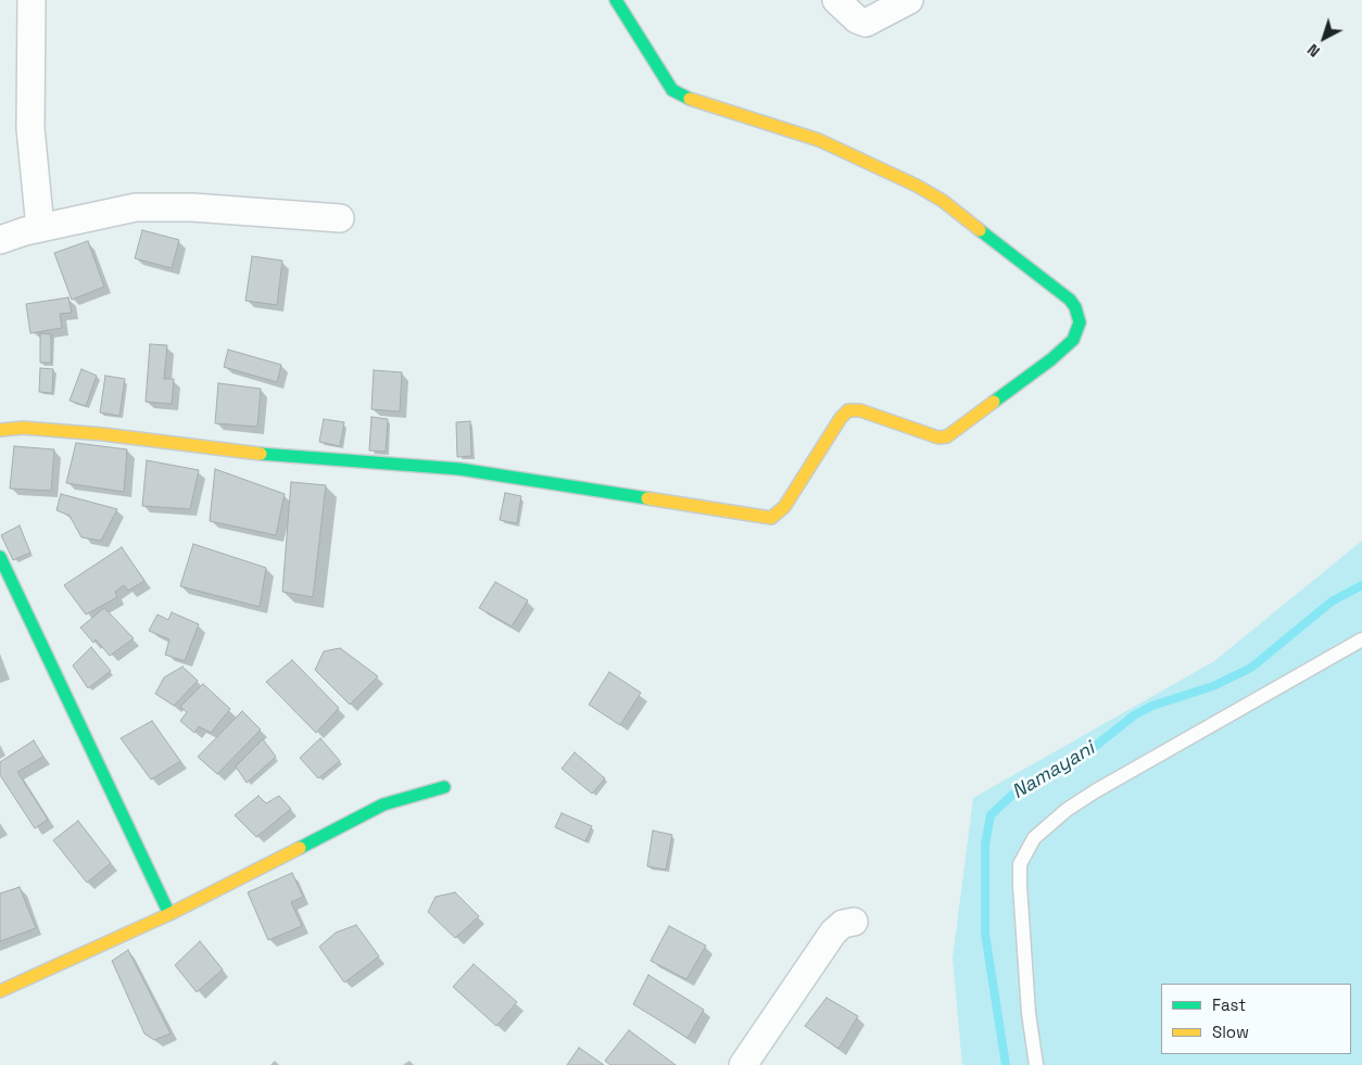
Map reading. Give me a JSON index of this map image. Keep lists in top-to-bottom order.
{
  "water": ["Namayani"],
  "legend": ["Fast", "Slow"],
  "north": "bottom left"
}
